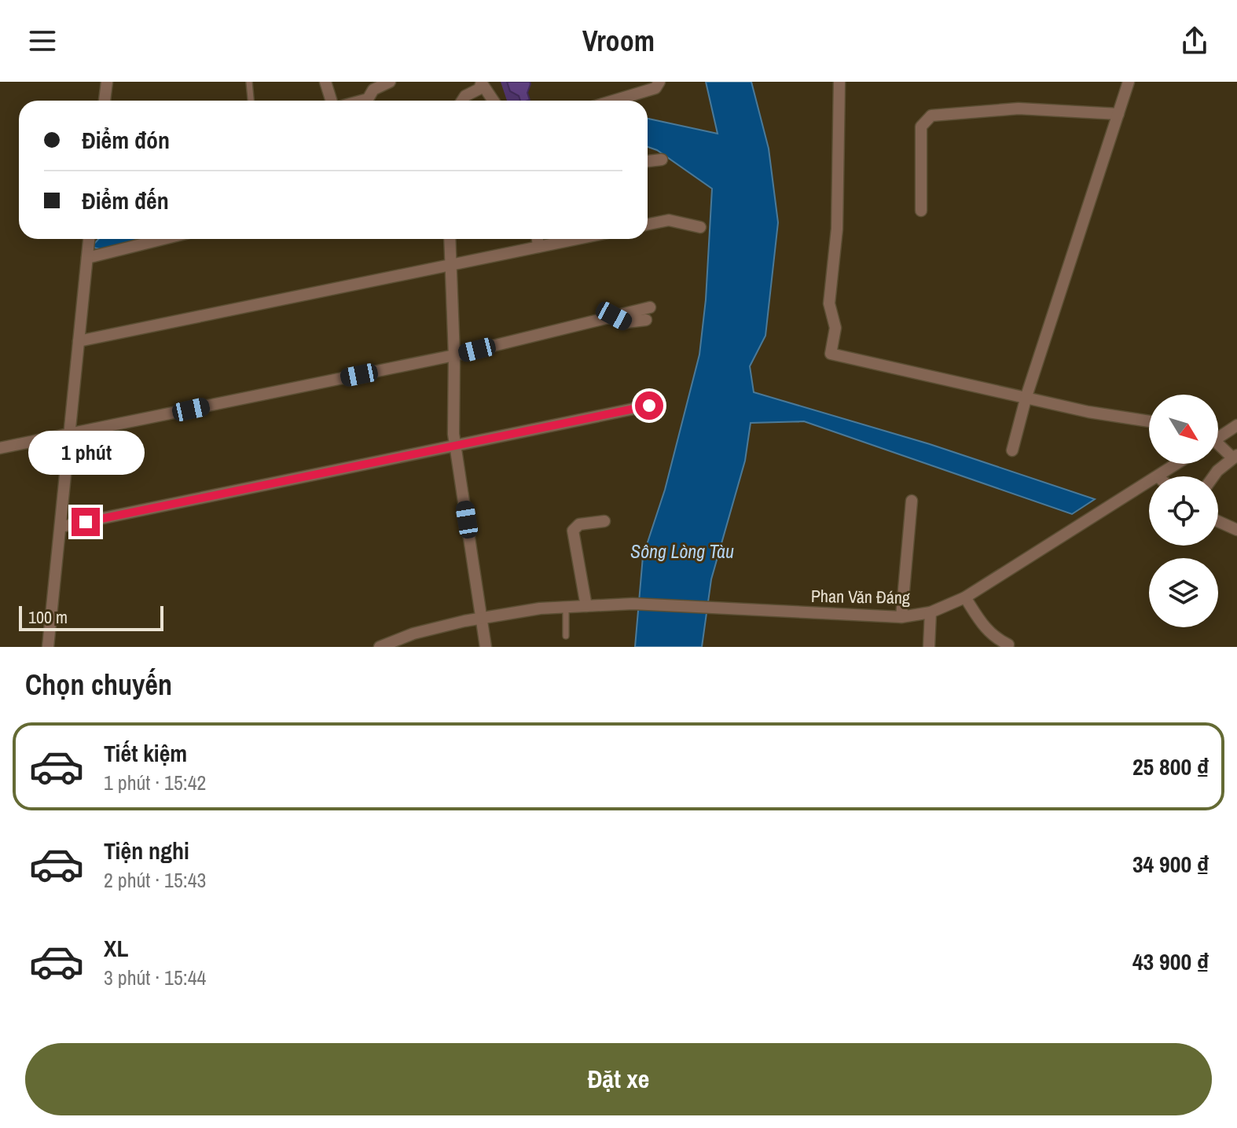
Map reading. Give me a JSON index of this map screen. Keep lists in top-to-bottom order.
{
  "streets": {
    "street": ["Phan Văn Đáng"]
  },
  "water": ["Sông Lòng Tàu"],
  "scale_bar": "100 m",
  "north": "bottom right",
  "page": {
    "header": "Vroom",
    "banner": ["Điểm đón", "Điểm đến"],
    "bubble": "1 phút",
    "scale": "100 m",
    "heading": "Chọn chuyến",
    "list": [
      {
        "name": "Tiết kiệm",
        "note": "1 phút · 15:42",
        "value": "25 800 ₫"
      },
      {
        "name": "Tiện nghi",
        "note": "2 phút · 15:43",
        "value": "34 900 ₫"
      },
      {
        "name": "XL",
        "note": "3 phút · 15:44",
        "value": "43 900 ₫"
      }
    ],
    "buttons": "Đặt xe"
  }
}
